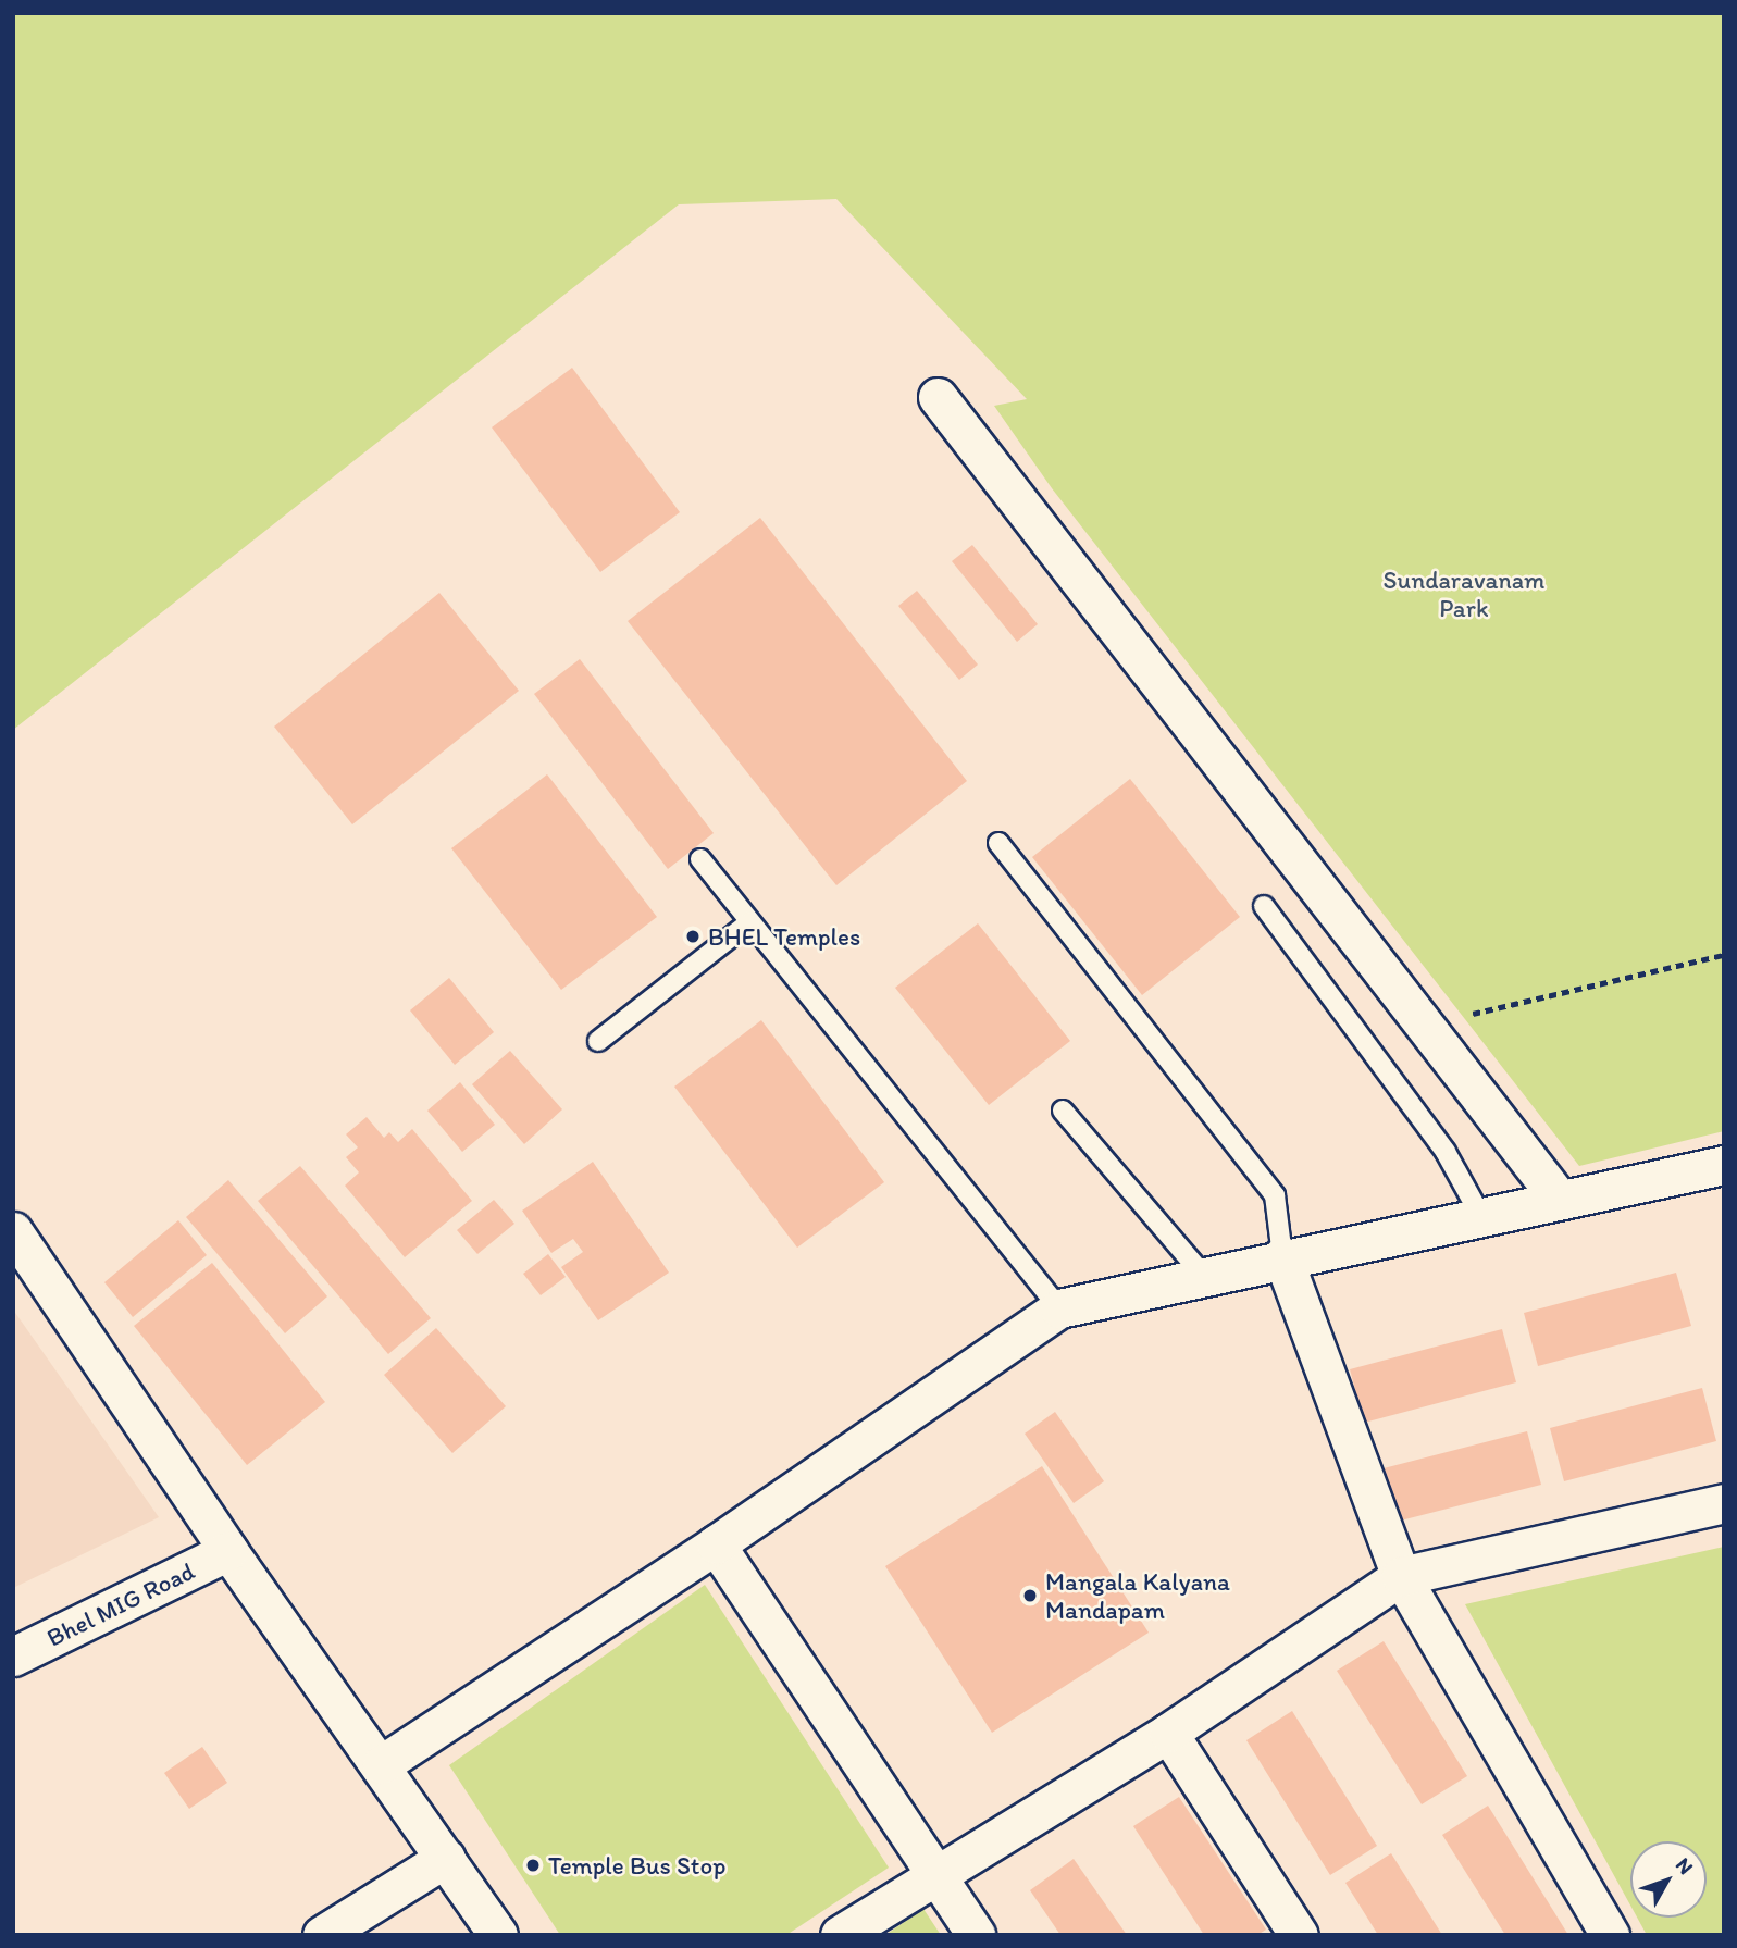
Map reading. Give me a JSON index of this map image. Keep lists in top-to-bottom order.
{
  "streets": {
    "street": ["Bhel MIG Road"]
  },
  "parks": ["Sundaravanam Park"],
  "places": ["BHEL Temples", "Mangala Kalyana Mandapam", "Temple Bus Stop"],
  "north": "top right"
}
